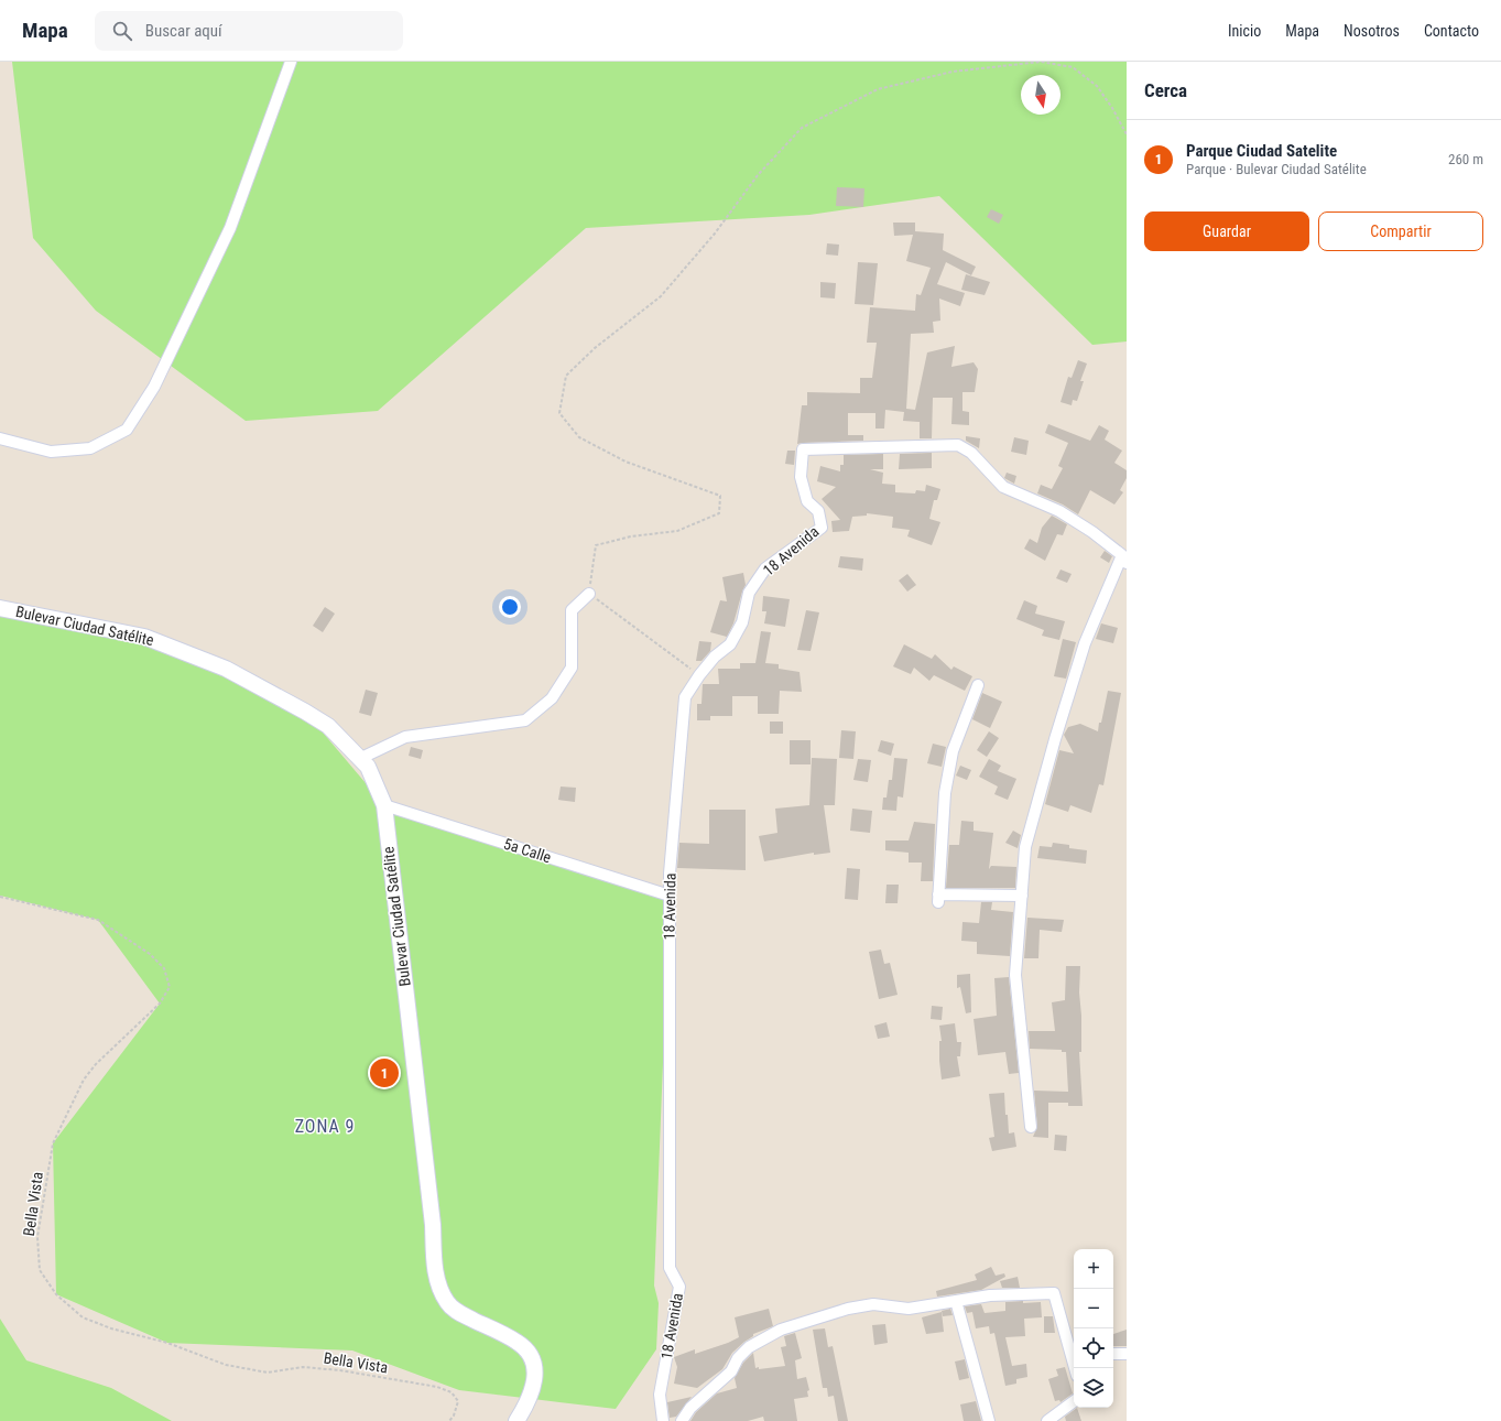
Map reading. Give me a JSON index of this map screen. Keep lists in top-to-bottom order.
{
  "streets": {
    "street": ["18 Avenida", "Bulevar Ciudad Satélite", "5a Calle"],
    "path": ["Bella Vista"]
  },
  "crossings": [
    ["18 Avenida", "5a Calle"],
    ["Bulevar Ciudad Satélite", "5a Calle"]
  ],
  "districts": ["ZONA 9"],
  "north": "bottom",
  "page": {
    "header": "Mapa",
    "search": "Buscar aquí",
    "nav": [
      "Inicio",
      "Mapa",
      "Nosotros",
      "Contacto"
    ],
    "heading": "Cerca",
    "list": [
      {
        "mark": "1",
        "name": "Parque Ciudad Satelite",
        "note": "Parque · Bulevar Ciudad Satélite",
        "value": "260 m"
      }
    ],
    "buttons": ["Guardar", "Compartir"],
    "pins": "1",
    "map_buttons": ["+", "−"]
  }
}
